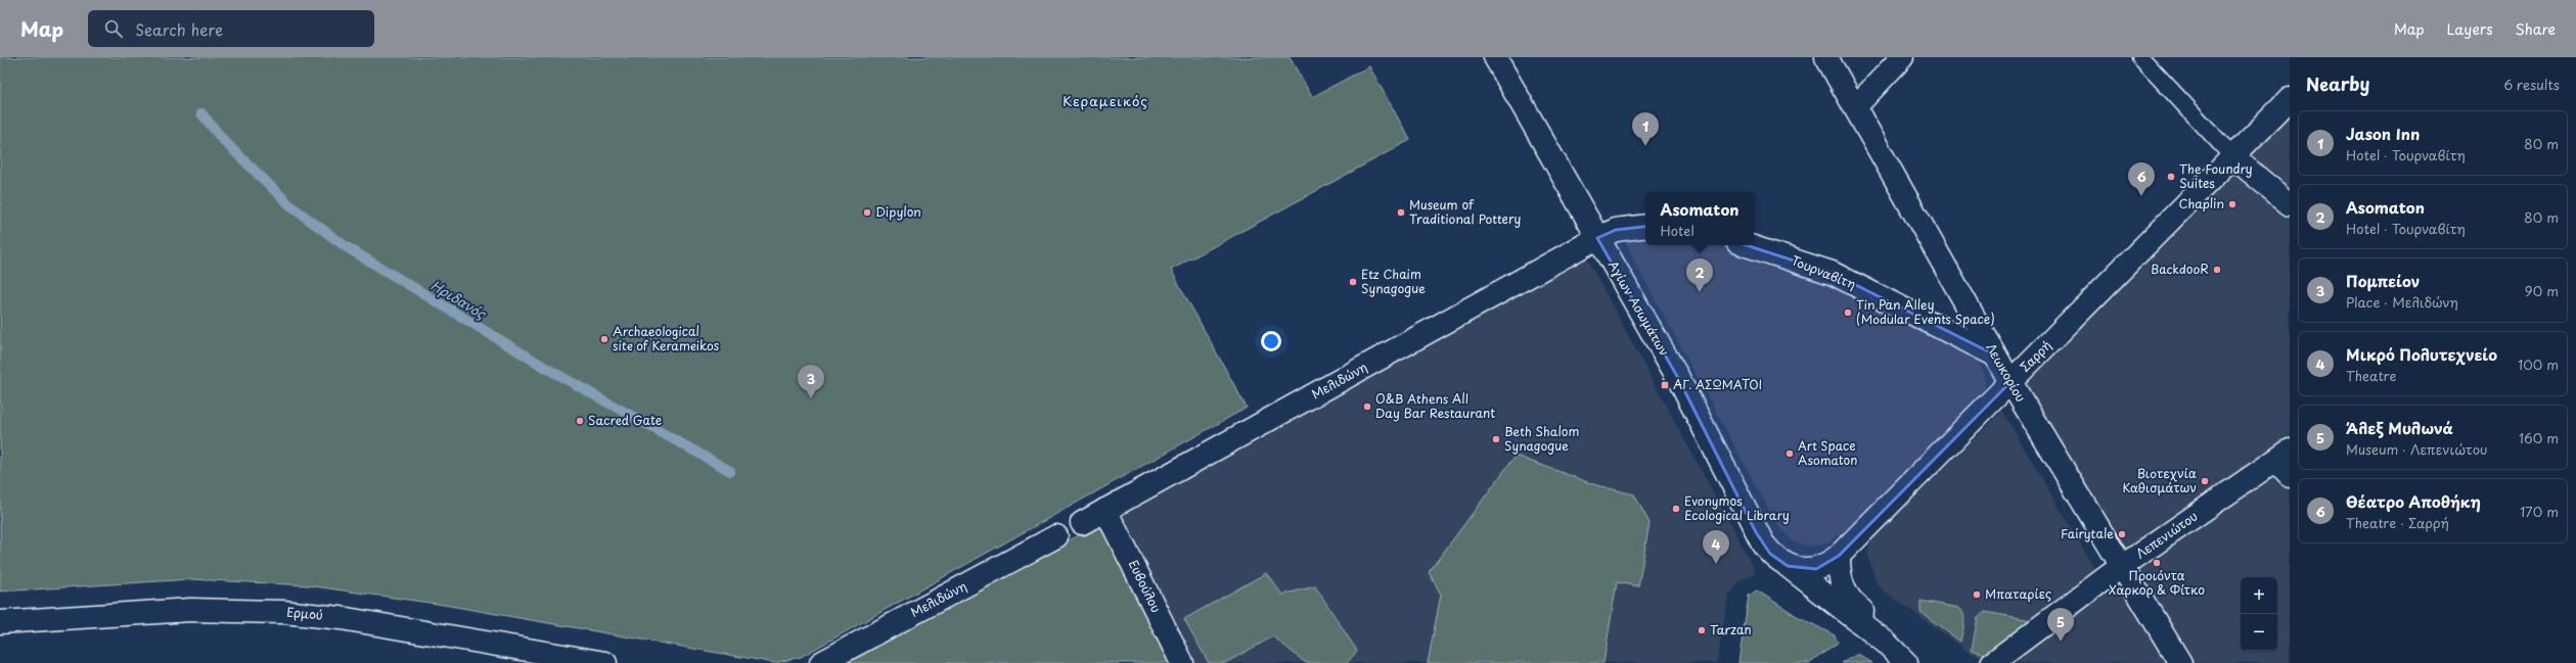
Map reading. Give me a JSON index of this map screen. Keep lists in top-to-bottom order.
{
  "streets": {
    "street": [
      "Τουρναβίτη",
      "Αγίων Ασωμάτων",
      "Σαρρή",
      "Λεωκορίου",
      "Μελιδώνη",
      "Λεπενιώτου",
      "Ευβούλου",
      "Ερμού"
    ]
  },
  "crossings": [
    ["Τουρναβίτη", "Λεωκορίου"],
    ["Αγίων Ασωμάτων", "Σαρρή"],
    ["Αγίων Ασωμάτων", "Μελιδώνη"],
    ["Σαρρή", "Λεωκορίου"],
    ["Λεωκορίου", "Λεπενιώτου"],
    ["Μελιδώνη", "Ευβούλου"]
  ],
  "districts": ["Κεραμεικός"],
  "water": ["Ηριδανός"],
  "places": {
    "other": [
      "The Foundry Suites",
      "Chaplin",
      "Dipylon",
      "Museum of Traditional Pottery",
      "BackdooR",
      "Etz Chaim Synagogue",
      "Tin Pan Alley (Modular Events Space)",
      "Archaeological site of Kerameikos",
      "O&B Athens All Day Bar Restaurant",
      "Sacred Gate",
      "Beth Shalom Synagogue",
      "Art Space Asomaton",
      "Βιοτεχνία Καθισμάτων",
      "Evonymos Ecological Library",
      "Fairytale",
      "Προιόντα Χαρκορ & Φίτκο",
      "Μπαταρίες",
      "Tarzan"
    ],
    "transit": ["ΑΓ. ΑΣΩΜΑΤΟΙ"]
  },
  "page": {
    "header": "Map",
    "search": "Search here",
    "nav": ["Map", "Layers", "Share"],
    "heading": ["Nearby", "6 results"],
    "list": [
      {
        "mark": "1",
        "name": "Jason Inn",
        "note": "Hotel · Τουρναβίτη",
        "value": "80 m"
      },
      {
        "mark": "2",
        "name": "Asomaton",
        "note": "Hotel · Τουρναβίτη",
        "value": "80 m"
      },
      {
        "mark": "3",
        "name": "Πομπείον",
        "note": "Place · Μελιδώνη",
        "value": "90 m"
      },
      {
        "mark": "4",
        "name": "Μικρό Πολυτεχνείο",
        "note": "Theatre",
        "value": "100 m"
      },
      {
        "mark": "5",
        "name": "Άλεξ Μυλωνά",
        "note": "Museum · Λεπενιώτου",
        "value": "160 m"
      },
      {
        "mark": "6",
        "name": "Θέατρο Αποθήκη",
        "note": "Theatre · Σαρρή",
        "value": "170 m"
      }
    ],
    "pins": [
      "1",
      "6",
      "2",
      "3",
      "4",
      "5"
    ],
    "popup": ["Asomaton", "Hotel"],
    "map_buttons": ["+", "−"]
  }
}
